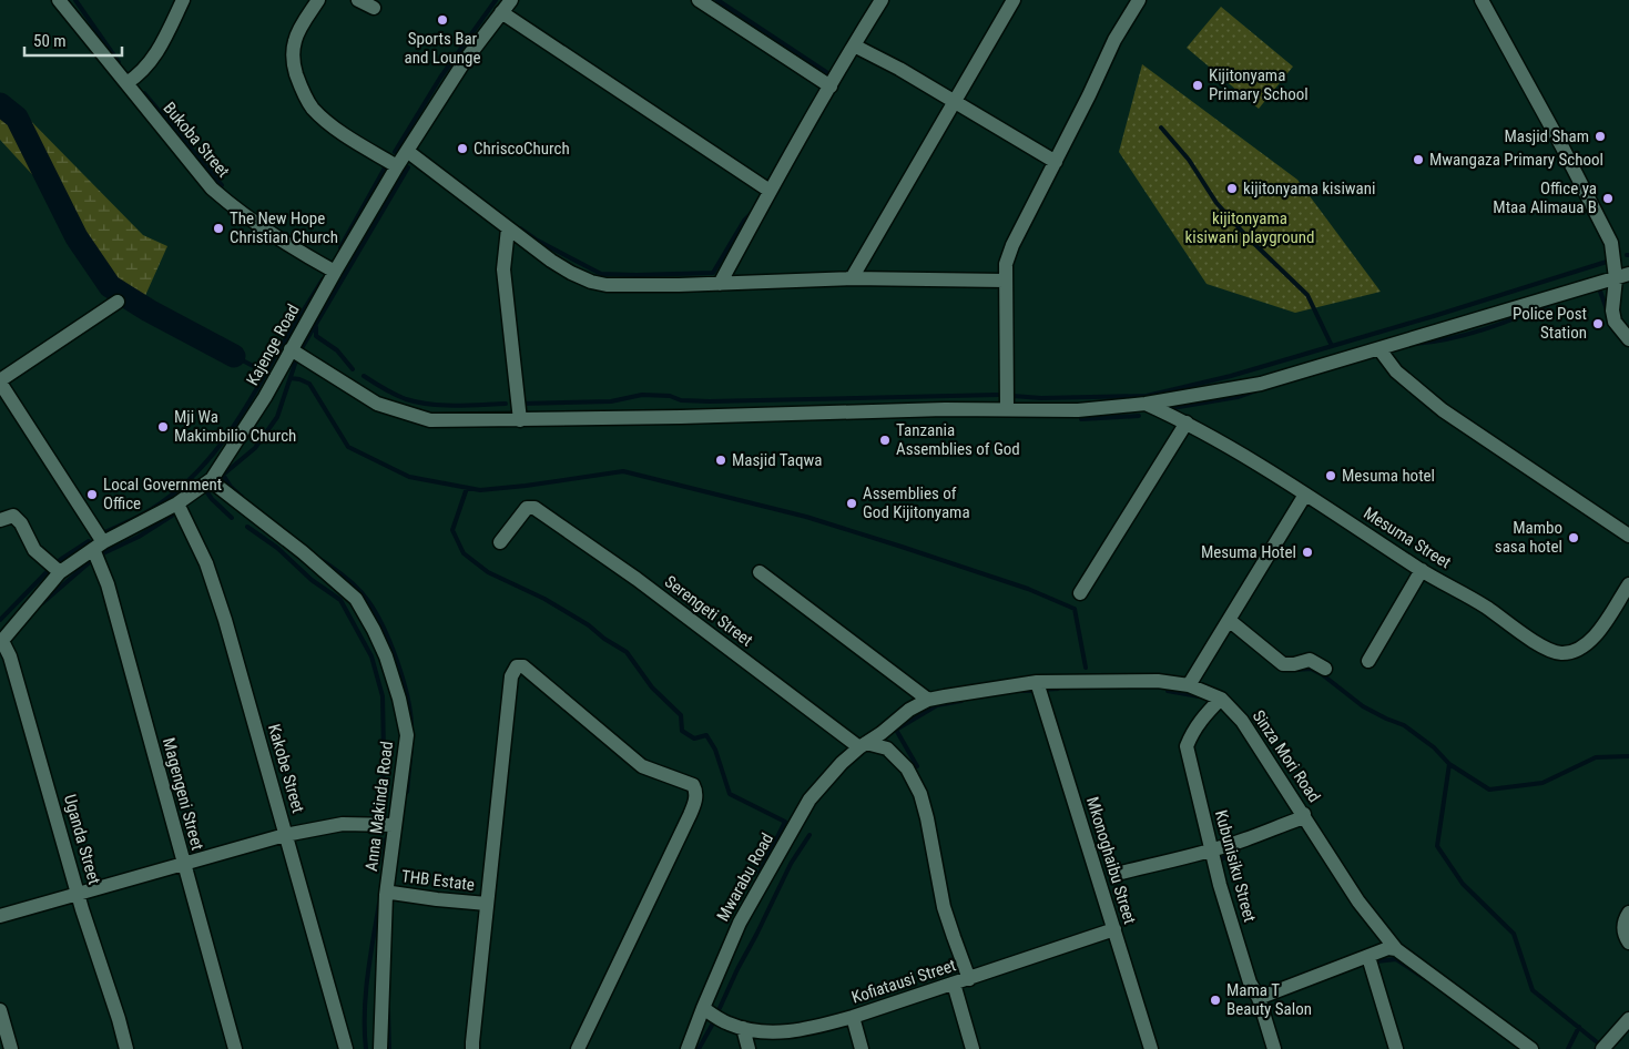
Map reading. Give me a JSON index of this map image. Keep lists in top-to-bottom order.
{
  "streets": {
    "street": [
      "Bukoba Street",
      "Kajenge Road",
      "Mesuma Street",
      "Serengeti Street",
      "Sinza Mori Road",
      "Kakobe Street",
      "Magengeni Street",
      "Anna Makinda Road",
      "Uganda Street",
      "Mkonoghaibu Street",
      "Kubunisiku Street",
      "Mwarabu Road",
      "THB Estate",
      "Kofiatausi Street"
    ]
  },
  "crossings": [
    ["Bukoba Street", "Kajenge Road"],
    ["Kajenge Road", "Kakobe Street"],
    ["Kajenge Road", "Magengeni Street"],
    ["Kajenge Road", "Anna Makinda Road"],
    ["Kajenge Road", "Uganda Street"],
    ["Serengeti Street", "Sinza Mori Road"],
    ["Serengeti Street", "Mwarabu Road"],
    ["Serengeti Street", "Kofiatausi Street"],
    ["Sinza Mori Road", "Mkonoghaibu Street"],
    ["Sinza Mori Road", "Kubunisiku Street"],
    ["Sinza Mori Road", "Mwarabu Road"],
    ["Anna Makinda Road", "THB Estate"],
    ["Mkonoghaibu Street", "Kofiatausi Street"],
    ["Mwarabu Road", "Kofiatausi Street"]
  ],
  "parks": ["kijitonyama kisiwani playground"],
  "places": [
    "Sports Bar and Lounge",
    "Kijitonyama Primary School",
    "Masjid Sham",
    "ChriscoChurch",
    "Mwangaza Primary School",
    "kijitonyama kisiwani",
    "Office ya Mtaa Alimaua B",
    "The New Hope Christian Church",
    "Police Post Station",
    "Mji Wa Makimbilio Church",
    "Tanzania Assemblies of God",
    "Masjid Taqwa",
    "Mesuma hotel",
    "Local Government Office",
    "Assemblies of God Kijitonyama",
    "Mambo sasa hotel",
    "Mesuma Hotel",
    "Mama T Beauty Salon"
  ],
  "scale_bar": "50 m"
}
